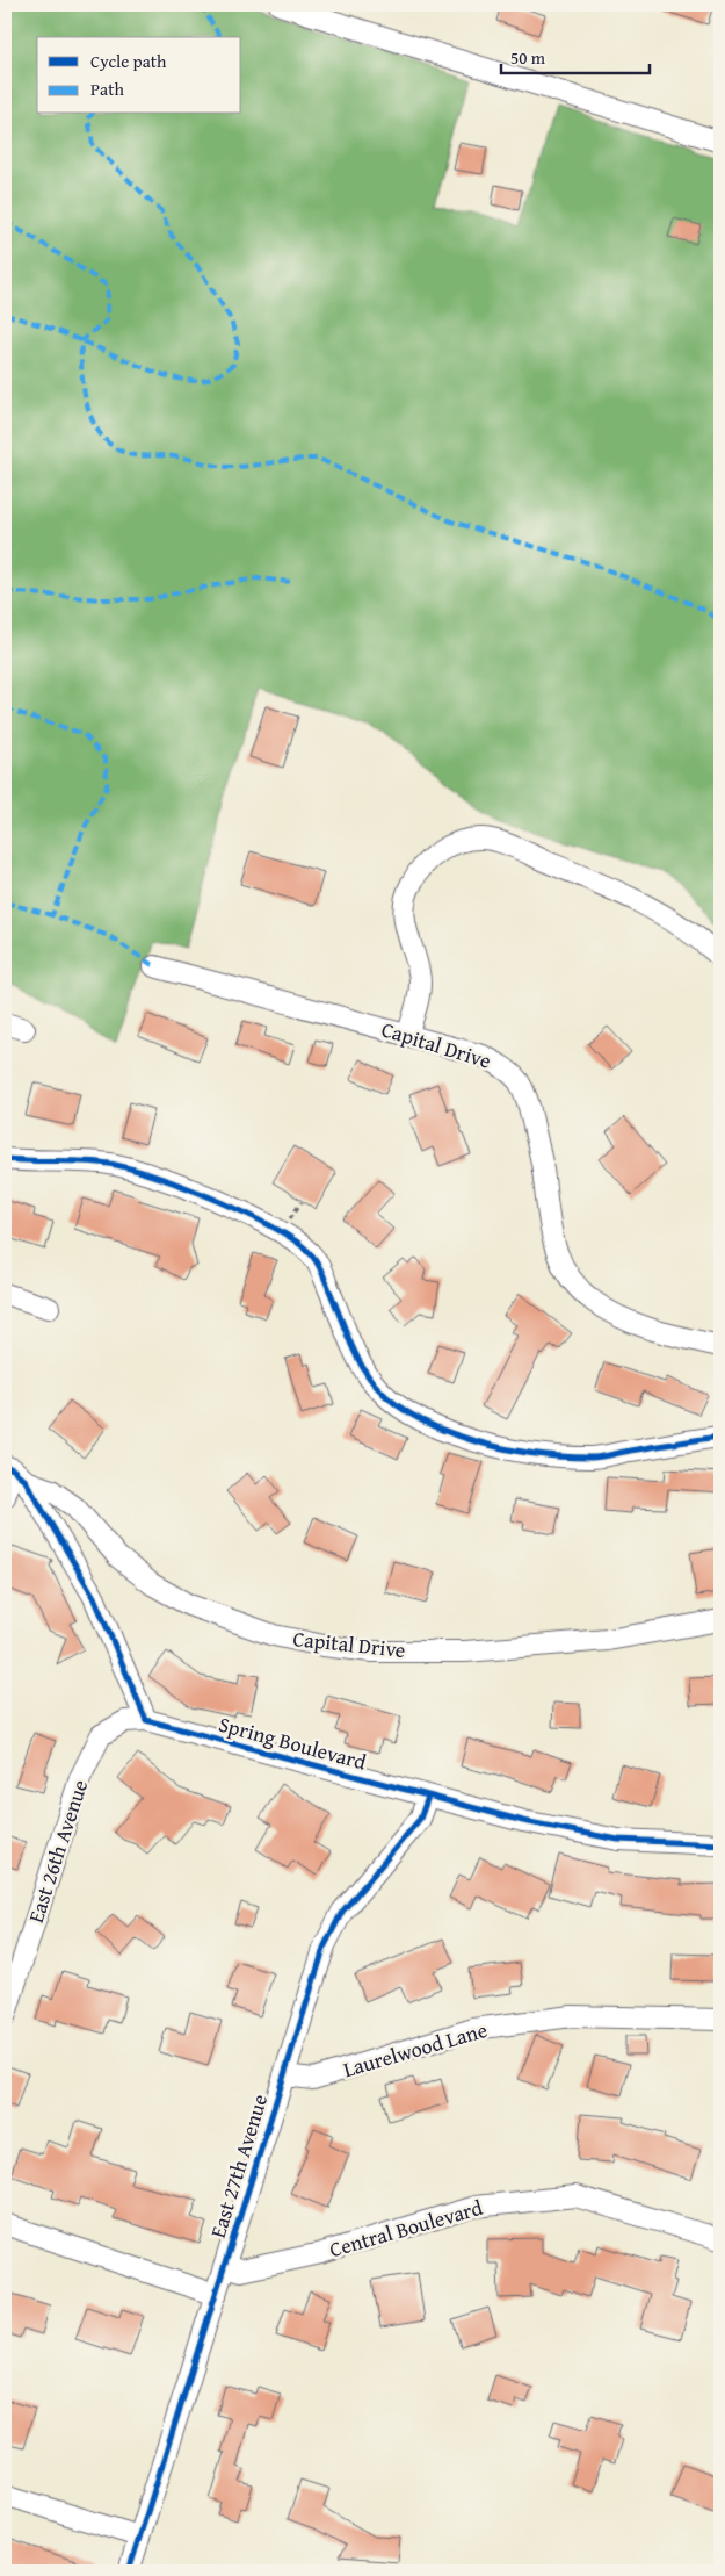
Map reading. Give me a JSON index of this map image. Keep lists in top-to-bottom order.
{
  "streets": {
    "street": [
      "Capital Drive",
      "Spring Boulevard",
      "East 26th Avenue",
      "Laurelwood Lane",
      "East 27th Avenue",
      "Central Boulevard"
    ]
  },
  "crossings": [
    ["Spring Boulevard", "East 26th Avenue"],
    ["Spring Boulevard", "East 27th Avenue"],
    ["Laurelwood Lane", "East 27th Avenue"],
    ["East 27th Avenue", "Central Boulevard"]
  ],
  "legend": ["Cycle path", "Path"],
  "scale_bar": "50 m"
}
